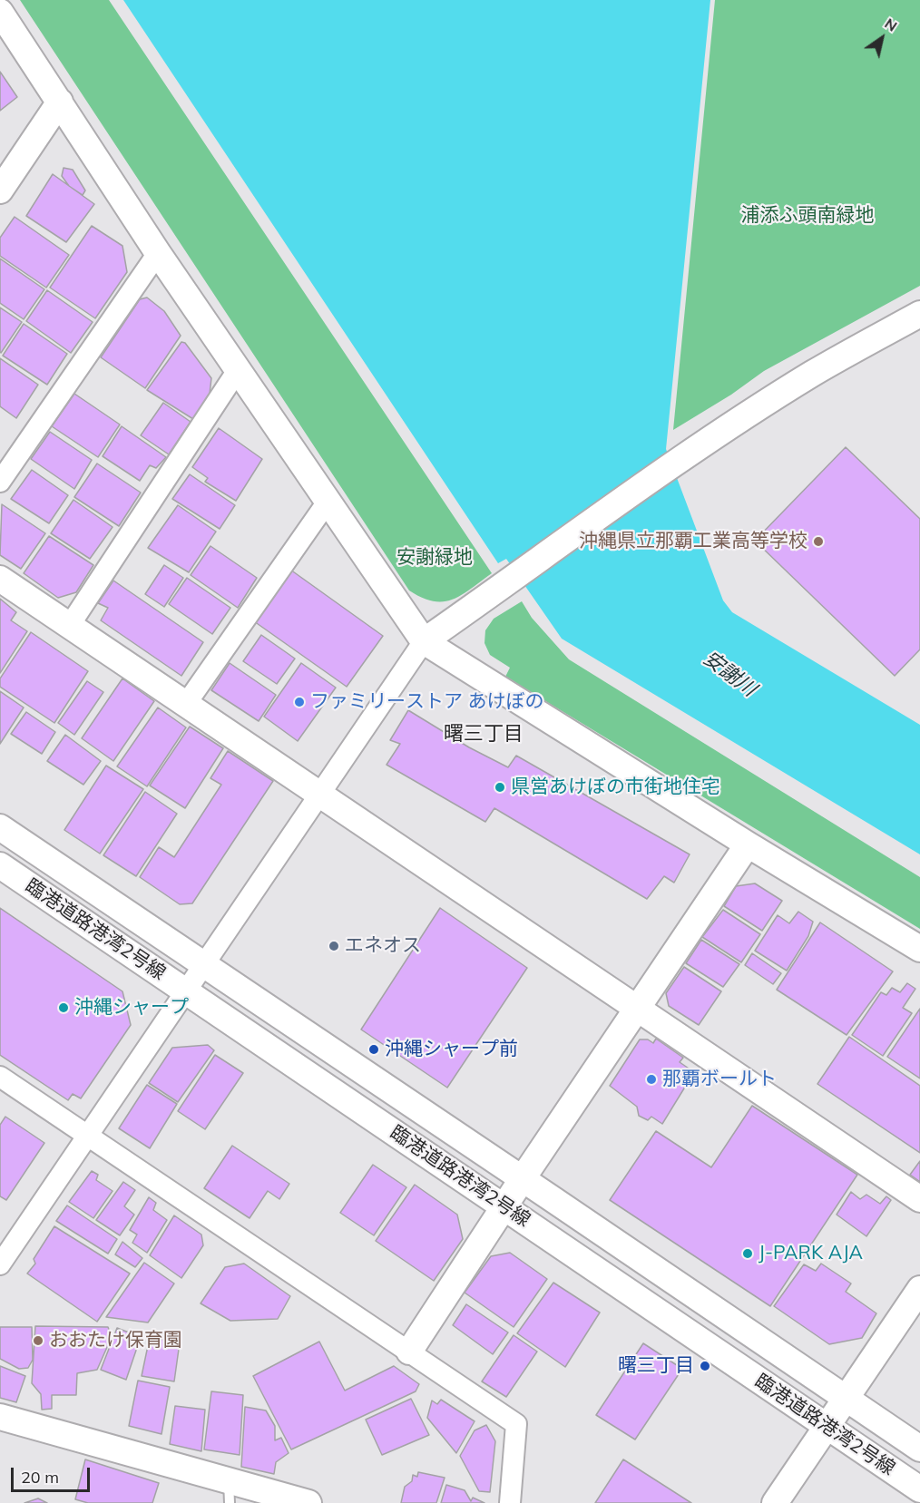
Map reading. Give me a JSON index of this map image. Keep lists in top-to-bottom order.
{
  "streets": {
    "street": ["臨港道路港湾2号線"]
  },
  "districts": ["曙三丁目"],
  "water": ["安謝川"],
  "parks": ["浦添ふ頭南緑地", "安謝緑地"],
  "places": [
    "沖縄県立那覇工業高等学校",
    "ファミリーストア あけぼの",
    "県営あけぼの市街地住宅",
    "エネオス",
    "沖縄シャープ",
    "沖縄シャープ前",
    "那覇ボールト",
    "J-PARK AJA",
    "おおたけ保育園",
    "曙三丁目"
  ],
  "scale_bar": "20 m",
  "north": "top right"
}
